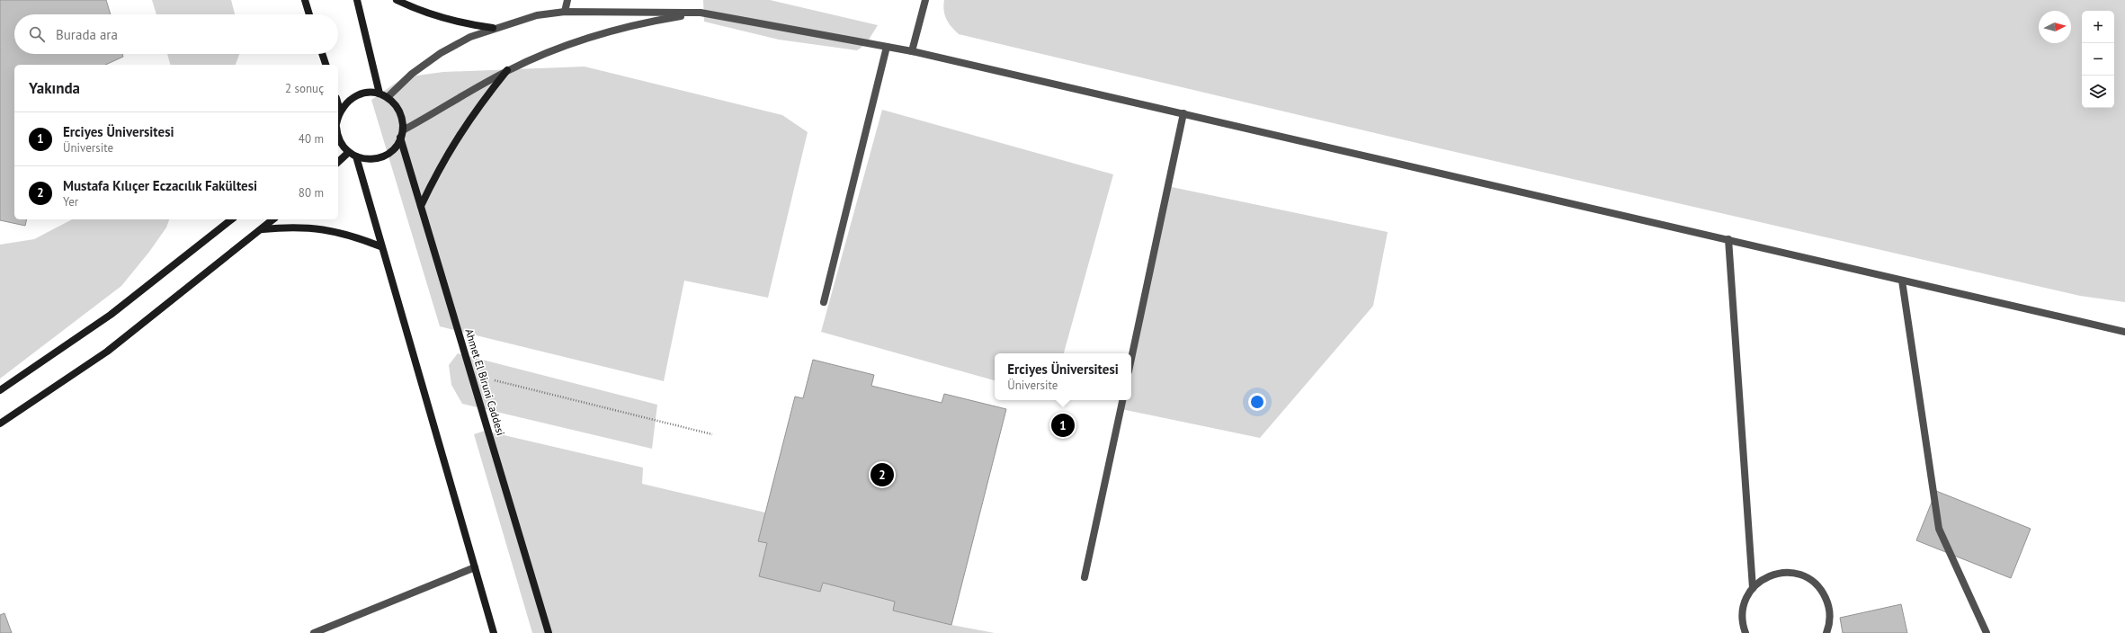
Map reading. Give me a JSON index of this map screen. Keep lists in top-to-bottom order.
{
  "streets": {
    "street": ["Ahmet El Biruni Caddesi"]
  },
  "north": "right",
  "page": {
    "map_buttons": ["+", "−"],
    "search": "Burada ara",
    "heading": ["Yakında", "2 sonuç"],
    "list": [
      {
        "mark": "1",
        "name": "Erciyes Üniversitesi",
        "note": "Üniversite",
        "value": "40 m"
      },
      {
        "mark": "2",
        "name": "Mustafa Kılıçer Eczacılık Fakültesi",
        "note": "Yer",
        "value": "80 m"
      }
    ],
    "popup": ["Erciyes Üniversitesi", "Üniversite"],
    "pins": ["1", "2"]
  }
}
